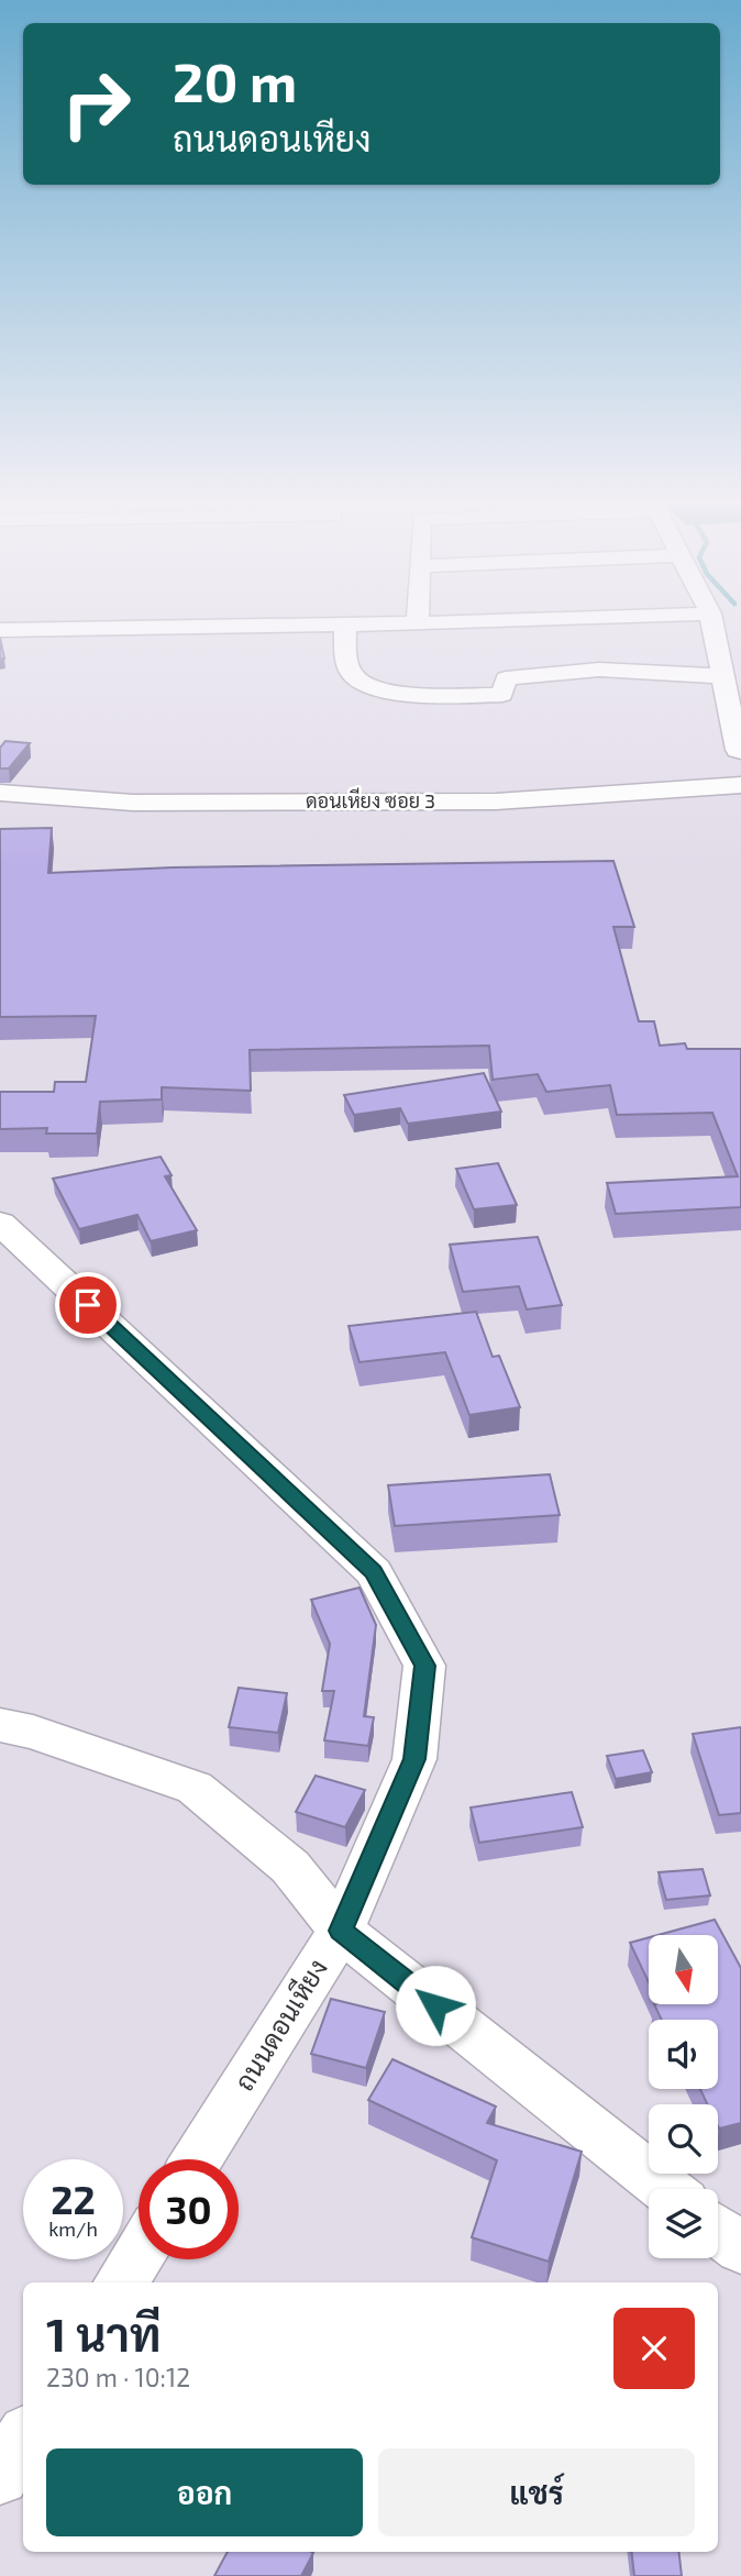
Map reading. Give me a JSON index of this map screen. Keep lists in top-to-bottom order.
{
  "streets": {
    "street": ["ดอนเหียง ซอย 3", "ถนนดอนเหียง"]
  },
  "north": "bottom",
  "page": {
    "turn": ["20 m", "ถนนดอนเหียง"],
    "speed": "22 km/h",
    "limit": "30",
    "heading": ["1 นาที", "230 m · 10:12"],
    "buttons": ["ออก", "แชร์"]
  }
}
